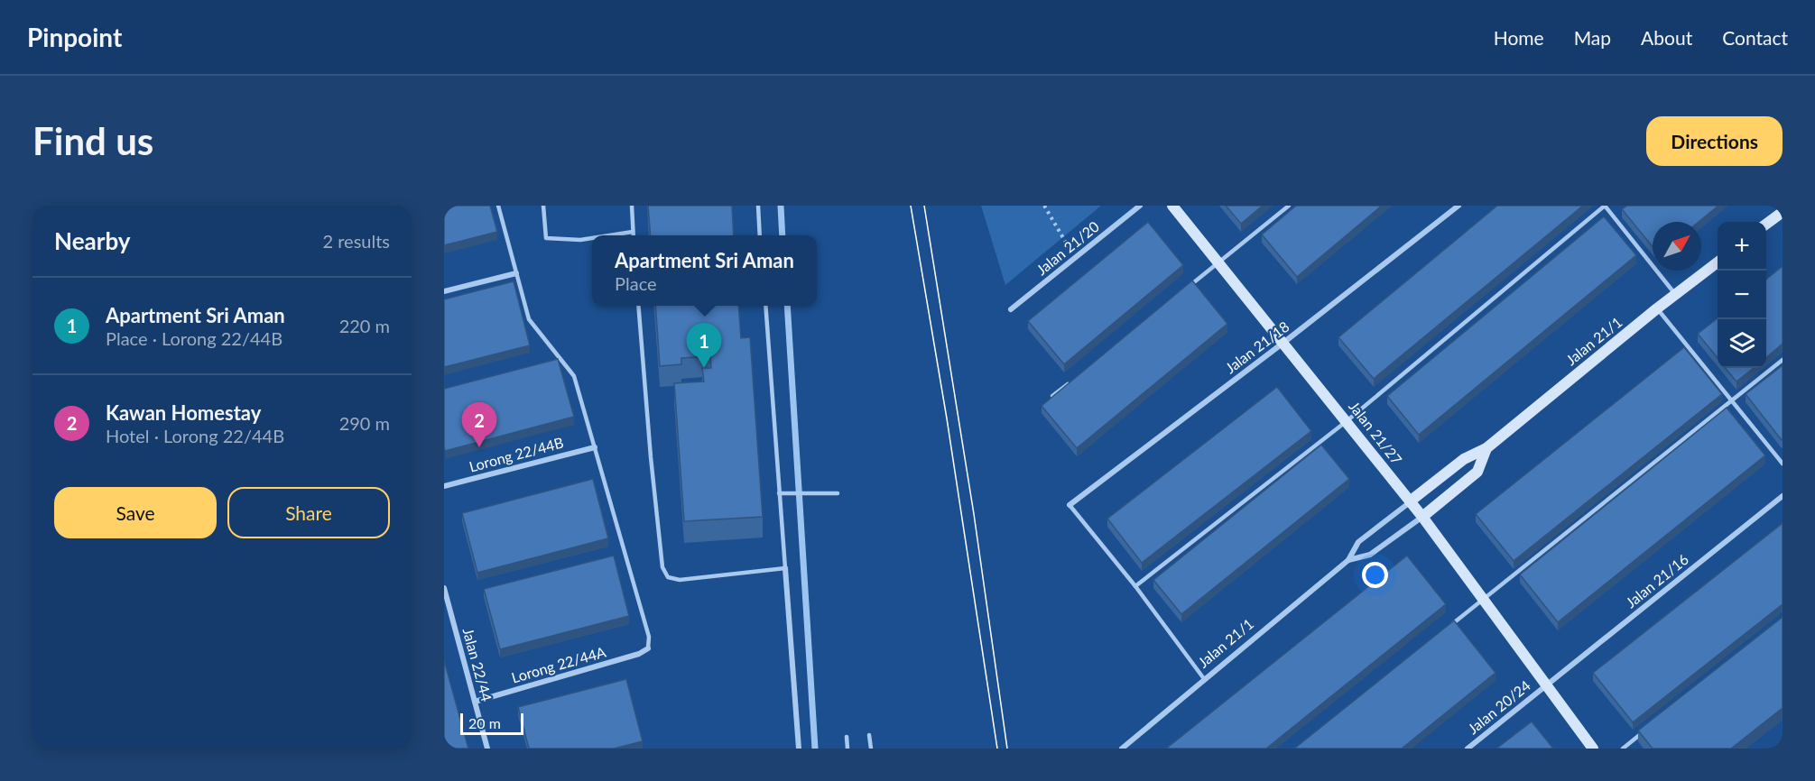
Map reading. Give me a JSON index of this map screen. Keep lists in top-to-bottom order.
{
  "streets": {
    "street": [
      "Jalan 21/20",
      "Jalan 21/1",
      "Jalan 21/18",
      "Jalan 21/27",
      "Lorong 22/44B",
      "Jalan 21/16",
      "Jalan 22/44",
      "Lorong 22/44A",
      "Jalan 20/24"
    ]
  },
  "crossings": [
    ["Jalan 21/1", "Jalan 21/27"],
    ["Jalan 21/18", "Jalan 21/27"],
    ["Jalan 21/27", "Jalan 21/16"],
    ["Jalan 21/27", "Jalan 20/24"],
    ["Jalan 21/16", "Jalan 20/24"],
    ["Jalan 22/44", "Lorong 22/44A"]
  ],
  "scale_bar": "20 m",
  "north": "top right",
  "page": {
    "header": "Pinpoint",
    "nav": [
      "Home",
      "Map",
      "About",
      "Contact"
    ],
    "buttons": [
      "Directions",
      ["Save", "Share"]
    ],
    "title": "Find us",
    "heading": ["Nearby", "2 results"],
    "map_buttons": ["+", "−"],
    "popup": ["Apartment Sri Aman", "Place"],
    "list": [
      {
        "mark": "1",
        "name": "Apartment Sri Aman",
        "note": "Place · Lorong 22/44B",
        "value": "220 m"
      },
      {
        "mark": "2",
        "name": "Kawan Homestay",
        "note": "Hotel · Lorong 22/44B",
        "value": "290 m"
      }
    ],
    "pins": ["1", "2"],
    "scale": "20 m"
  }
}
